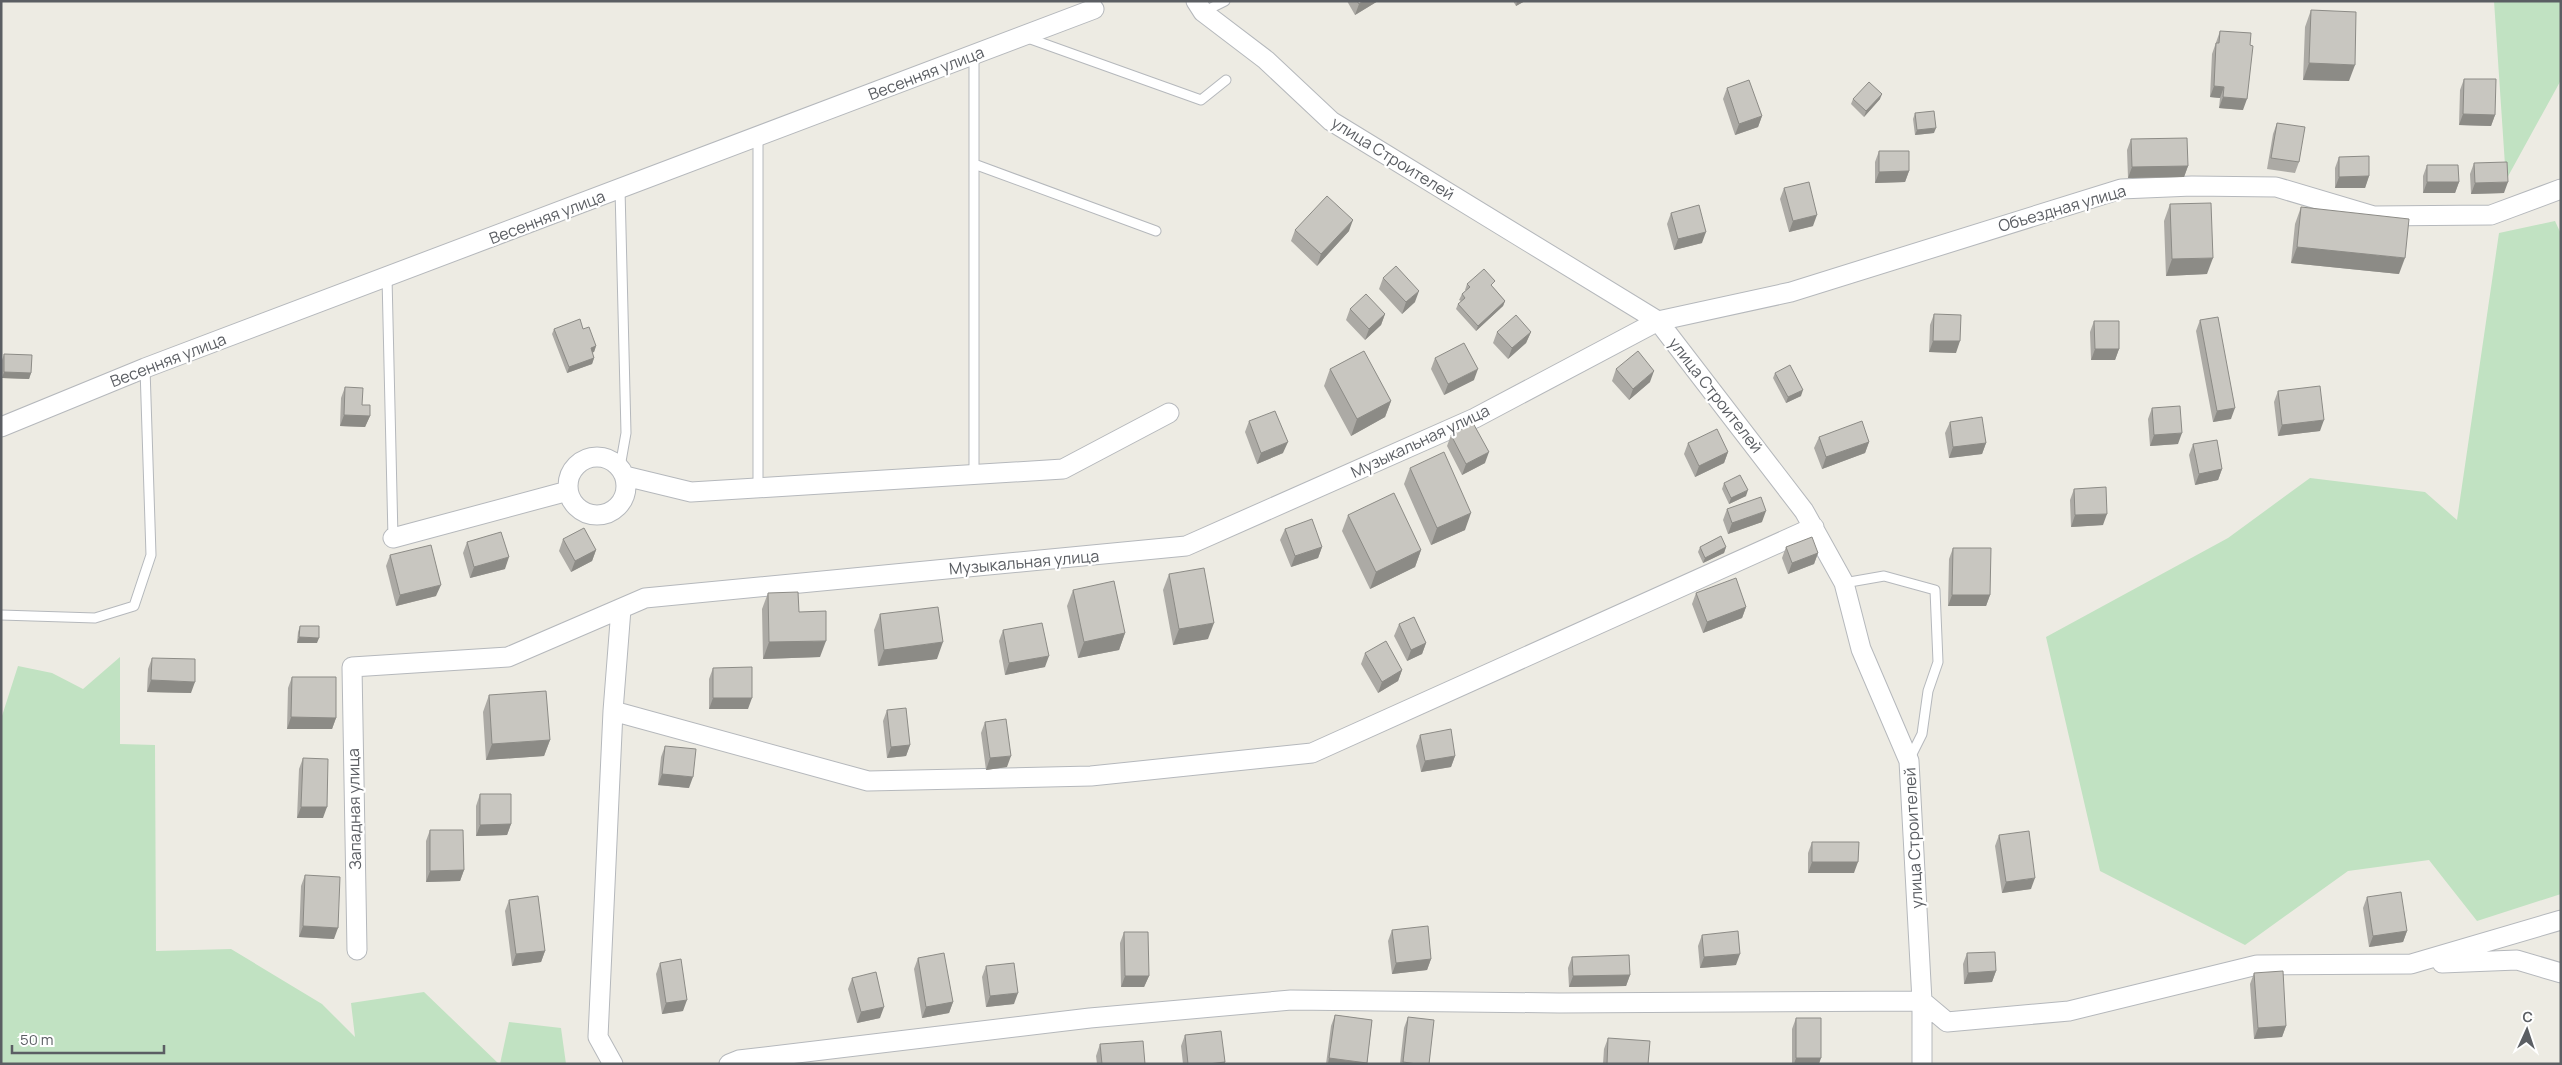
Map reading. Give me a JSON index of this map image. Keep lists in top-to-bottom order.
{
  "streets": {
    "street": [
      "Весенняя улица",
      "улица Строителей",
      "Объездная улица",
      "Музыкальная улица",
      "Западная улица"
    ]
  },
  "crossings": [
    ["улица Строителей", "Объездная улица"],
    ["улица Строителей", "Музыкальная улица"],
    ["Объездная улица", "Музыкальная улица"],
    ["Музыкальная улица", "Западная улица"]
  ],
  "scale_bar": "50 m",
  "north": "top"
}
